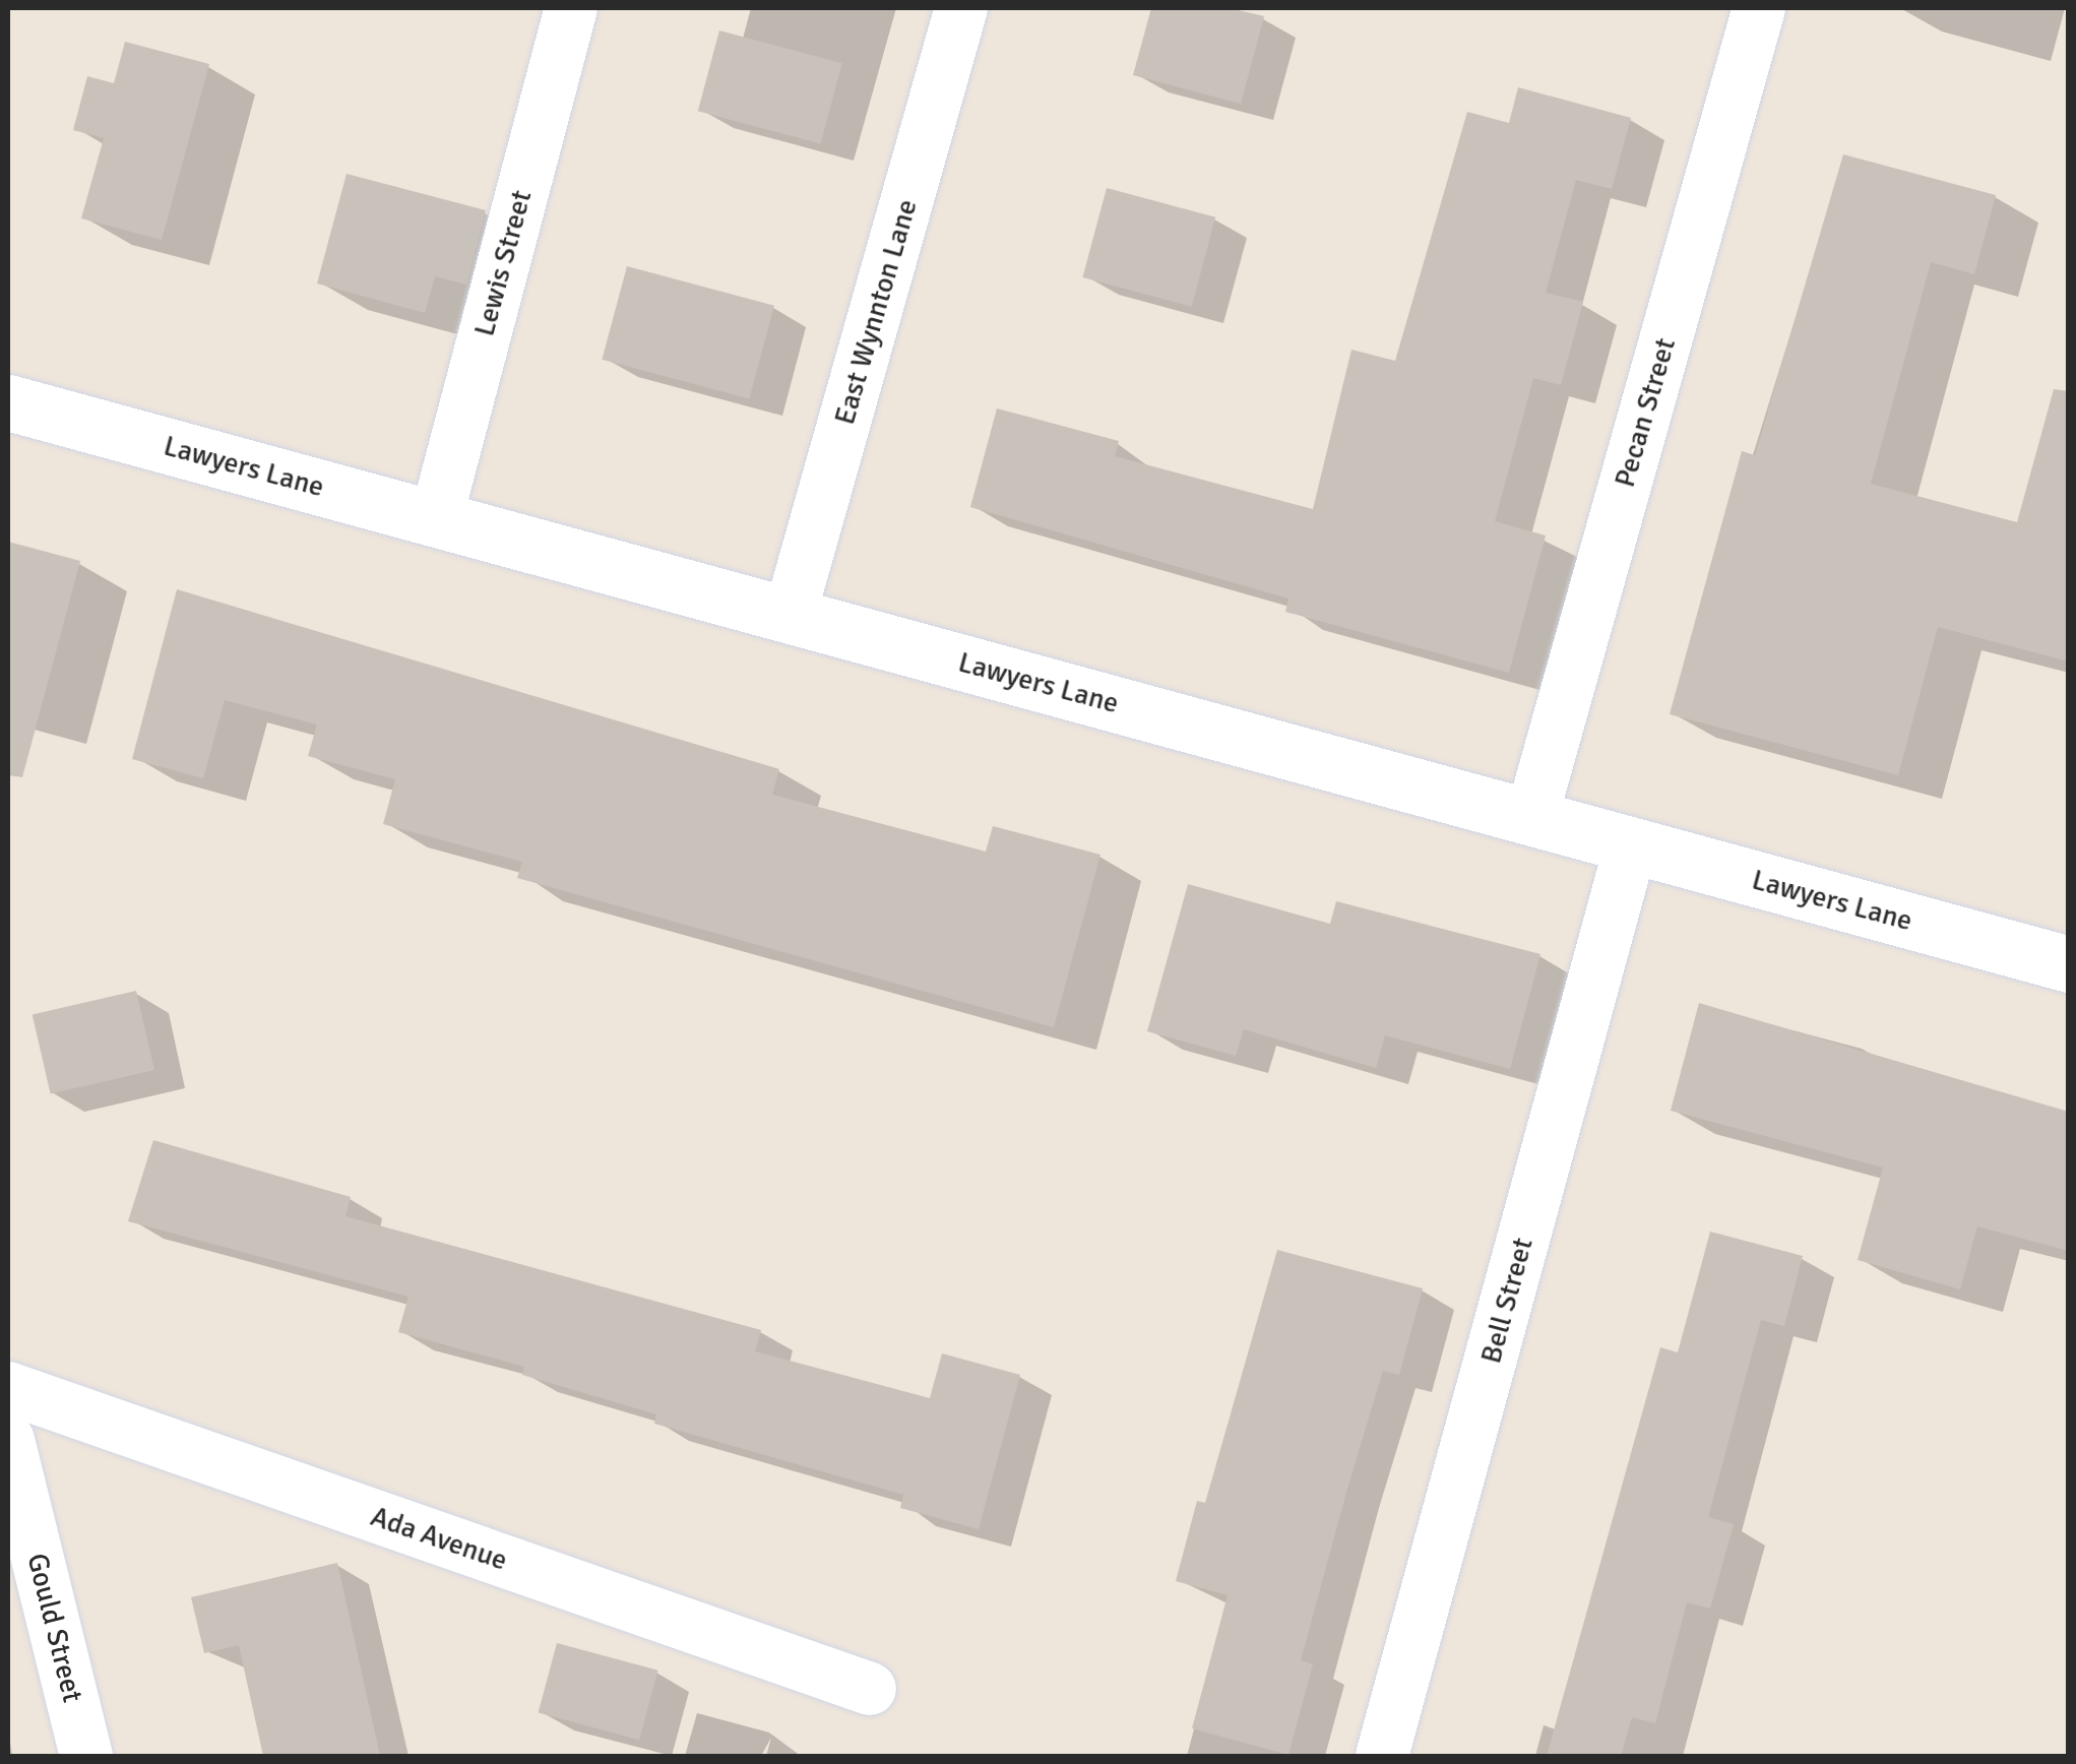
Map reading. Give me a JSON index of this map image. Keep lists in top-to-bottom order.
{
  "streets": {
    "street": [
      "Lewis Street",
      "East Wynnton Lane",
      "Pecan Street",
      "Lawyers Lane",
      "Bell Street",
      "Ada Avenue",
      "Gould Street"
    ]
  },
  "crossings": [
    ["Lewis Street", "Lawyers Lane"],
    ["East Wynnton Lane", "Lawyers Lane"],
    ["Pecan Street", "Lawyers Lane"],
    ["Lawyers Lane", "Bell Street"]
  ]
}
